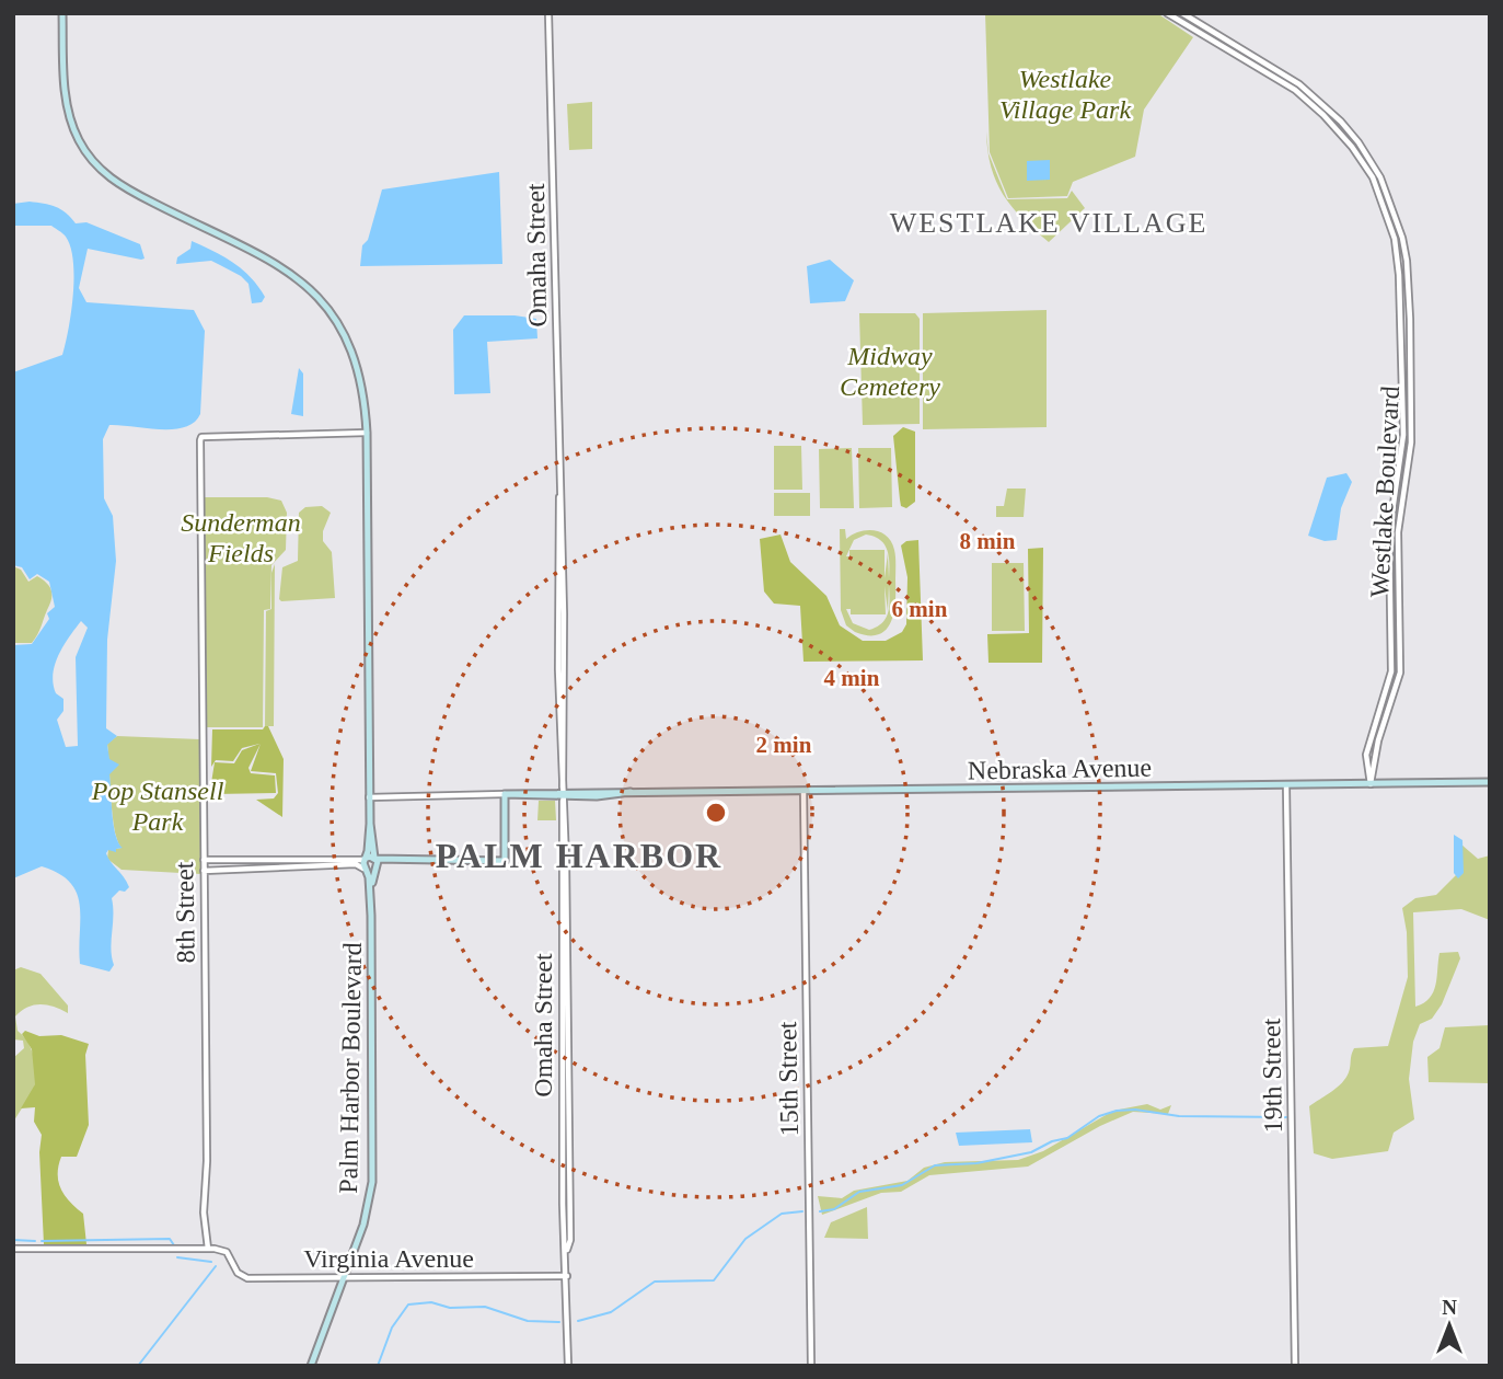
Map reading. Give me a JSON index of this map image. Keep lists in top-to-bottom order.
{
  "streets": {
    "main road": ["Nebraska Avenue", "Palm Harbor Boulevard"],
    "street": [
      "Omaha Street",
      "Westlake Boulevard",
      "8th Street",
      "19th Street",
      "15th Street",
      "Virginia Avenue"
    ]
  },
  "crossings": [
    ["Omaha Street", "Nebraska Avenue"],
    ["Omaha Street", "Virginia Avenue"],
    ["Westlake Boulevard", "Nebraska Avenue"],
    ["Nebraska Avenue", "19th Street"],
    ["Nebraska Avenue", "15th Street"],
    ["8th Street", "Virginia Avenue"],
    ["Palm Harbor Boulevard", "Virginia Avenue"]
  ],
  "districts": ["WESTLAKE VILLAGE", "PALM HARBOR"],
  "parks": [
    "Westlake Village Park",
    "Midway Cemetery",
    "Sunderman Fields",
    "Pop Stansell Park"
  ],
  "north": "top",
  "rings": [
    "8 min",
    "6 min",
    "4 min",
    "2 min"
  ]
}
